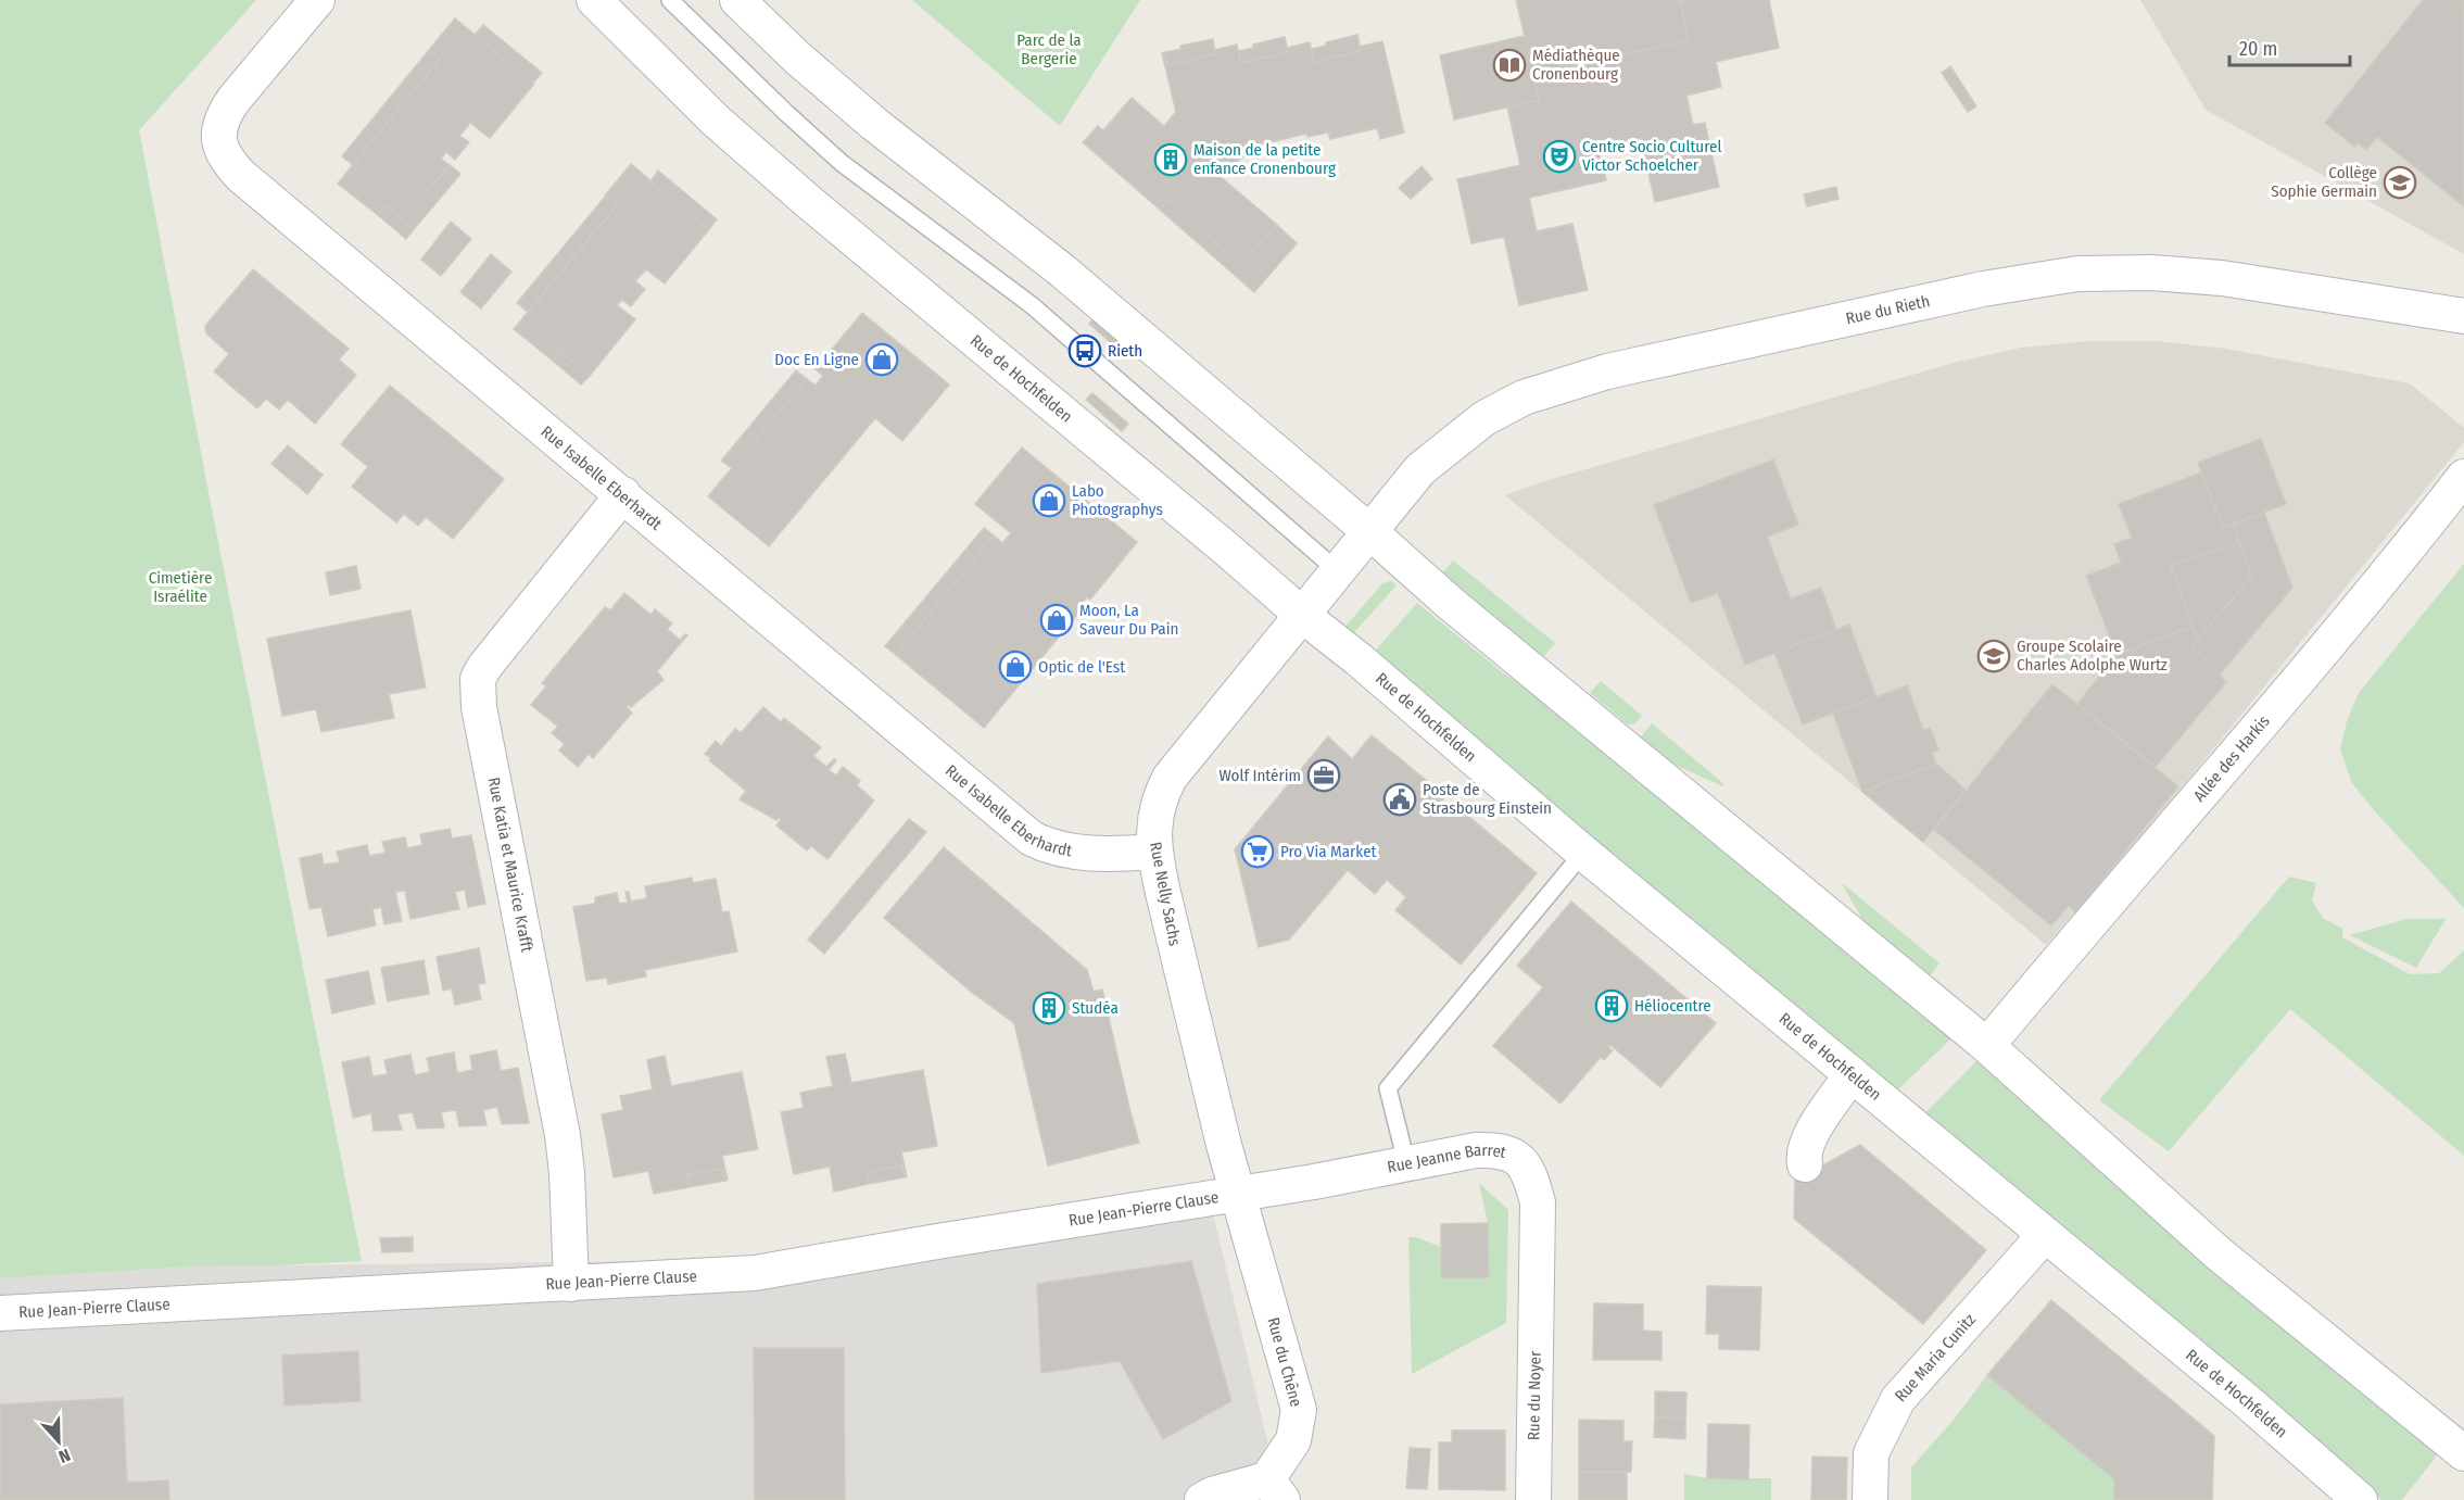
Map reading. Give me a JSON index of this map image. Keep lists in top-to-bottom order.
{
  "streets": {
    "street": [
      "Rue du Rieth",
      "Rue de Hochfelden",
      "Rue Isabelle Eberhardt",
      "Allée des Harkis",
      "Rue Katia et Maurice Krafft",
      "Rue Nelly Sachs",
      "Rue Jeanne Barret",
      "Rue Jean-Pierre Clause",
      "Rue Maria Cunitz",
      "Rue du Chêne",
      "Rue du Noyer"
    ]
  },
  "crossings": [
    ["Rue du Rieth", "Rue Nelly Sachs"],
    ["Rue de Hochfelden", "Rue Nelly Sachs"],
    ["Rue de Hochfelden", "Rue Maria Cunitz"],
    ["Rue Isabelle Eberhardt", "Rue Katia et Maurice Krafft"],
    ["Rue Isabelle Eberhardt", "Rue Nelly Sachs"],
    ["Rue Katia et Maurice Krafft", "Rue Jean-Pierre Clause"],
    ["Rue Nelly Sachs", "Rue Jeanne Barret"],
    ["Rue Nelly Sachs", "Rue Jean-Pierre Clause"],
    ["Rue Nelly Sachs", "Rue du Chêne"],
    ["Rue Jeanne Barret", "Rue Jean-Pierre Clause"],
    ["Rue Jeanne Barret", "Rue du Chêne"],
    ["Rue Jeanne Barret", "Rue du Noyer"],
    ["Rue Jean-Pierre Clause", "Rue du Chêne"]
  ],
  "parks": ["Parc de la Bergerie", "Cimetière Israélite"],
  "places": {
    "library": ["Médiathèque Cronenbourg"],
    "theatre": ["Centre Socio Culturel Victor Schoelcher"],
    "building": ["Maison de la petite enfance Cronenbourg", "Héliocentre", "Studéa"],
    "school or university": ["Collège Sophie Germain", "Groupe Scolaire Charles Adolphe Wurtz"],
    "bus stop": ["Rieth"],
    "shop": [
      "Doc En Ligne",
      "Labo Photographys",
      "Moon, La Saveur Du Pain",
      "Optic de l'Est"
    ],
    "office": ["Wolf Intérim"],
    "public building": ["Poste de Strasbourg Einstein"],
    "supermarket": ["Pro Via Market"]
  },
  "scale_bar": "20 m",
  "north": "bottom"
}
